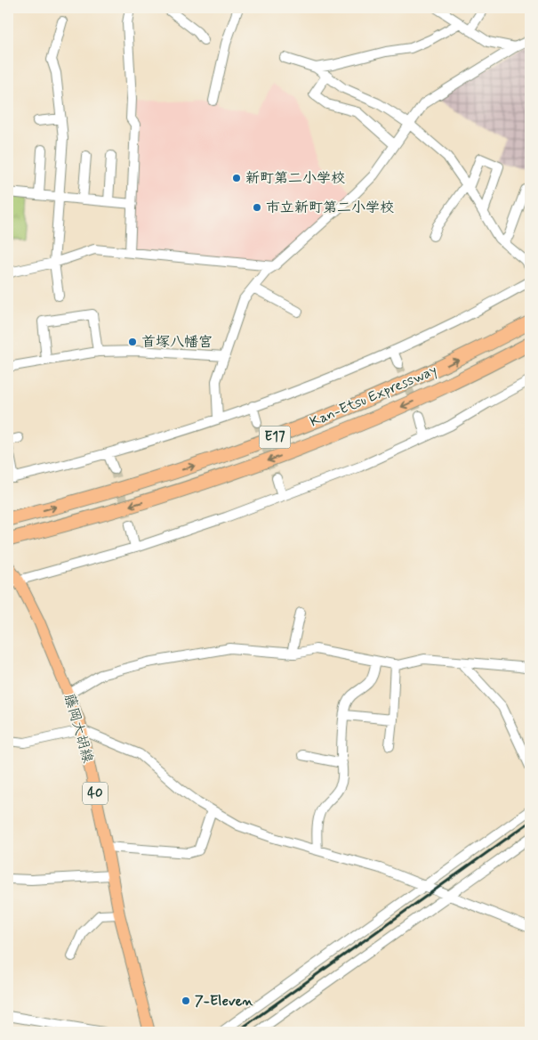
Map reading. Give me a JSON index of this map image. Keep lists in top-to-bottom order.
{
  "streets": {
    "highway": ["Kan-Etsu Expressway", "E17"],
    "main road": ["藤岡大胡線", "40"]
  },
  "places": [
    "新町第二小学校",
    "市立新町第二小学校",
    "首塚八幡宮",
    "7-Eleven"
  ]
}
